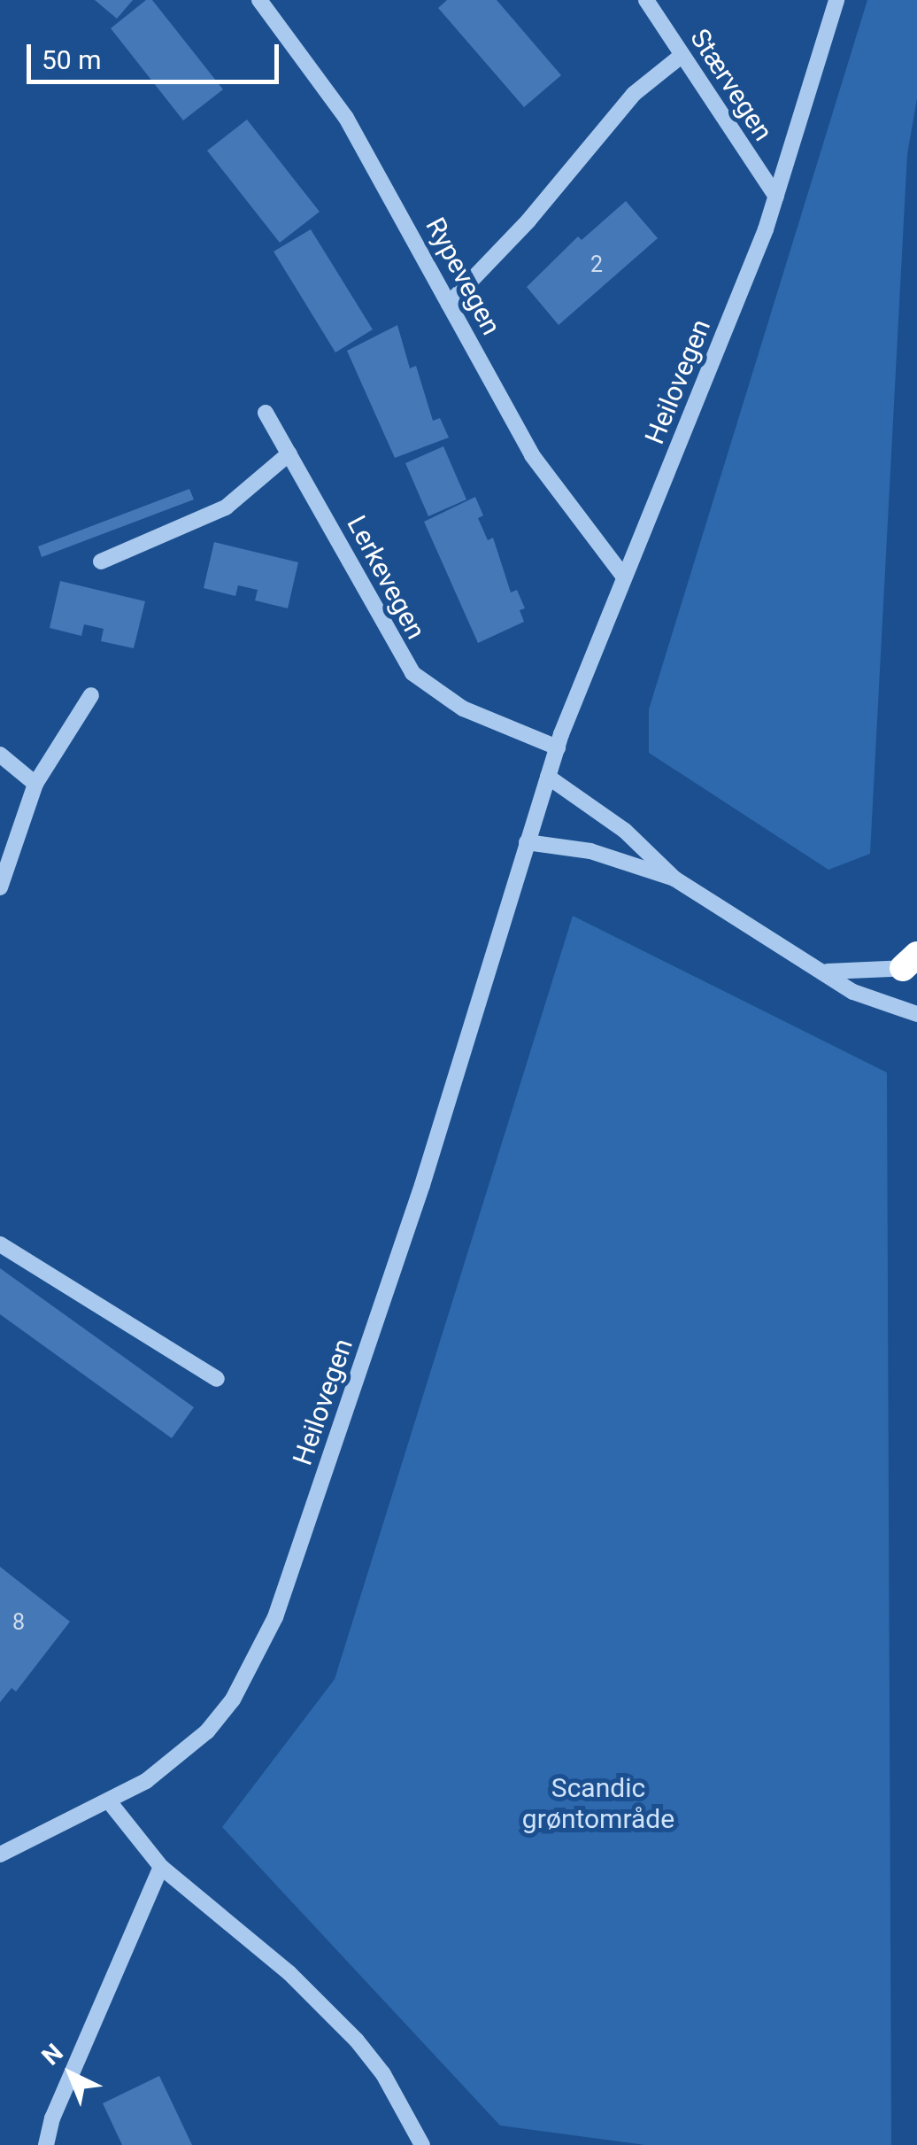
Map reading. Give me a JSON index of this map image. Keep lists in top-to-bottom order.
{
  "streets": {
    "street": [
      "Stærvegen",
      "Rypevegen",
      "Heilovegen",
      "Lerkevegen"
    ]
  },
  "crossings": [
    ["Stærvegen", "Heilovegen"],
    ["Rypevegen", "Heilovegen"],
    ["Heilovegen", "Lerkevegen"]
  ],
  "parks": ["Scandic grøntområde"],
  "house_numbers": ["2", "8"],
  "scale_bar": "50 m",
  "north": "top left"
}
